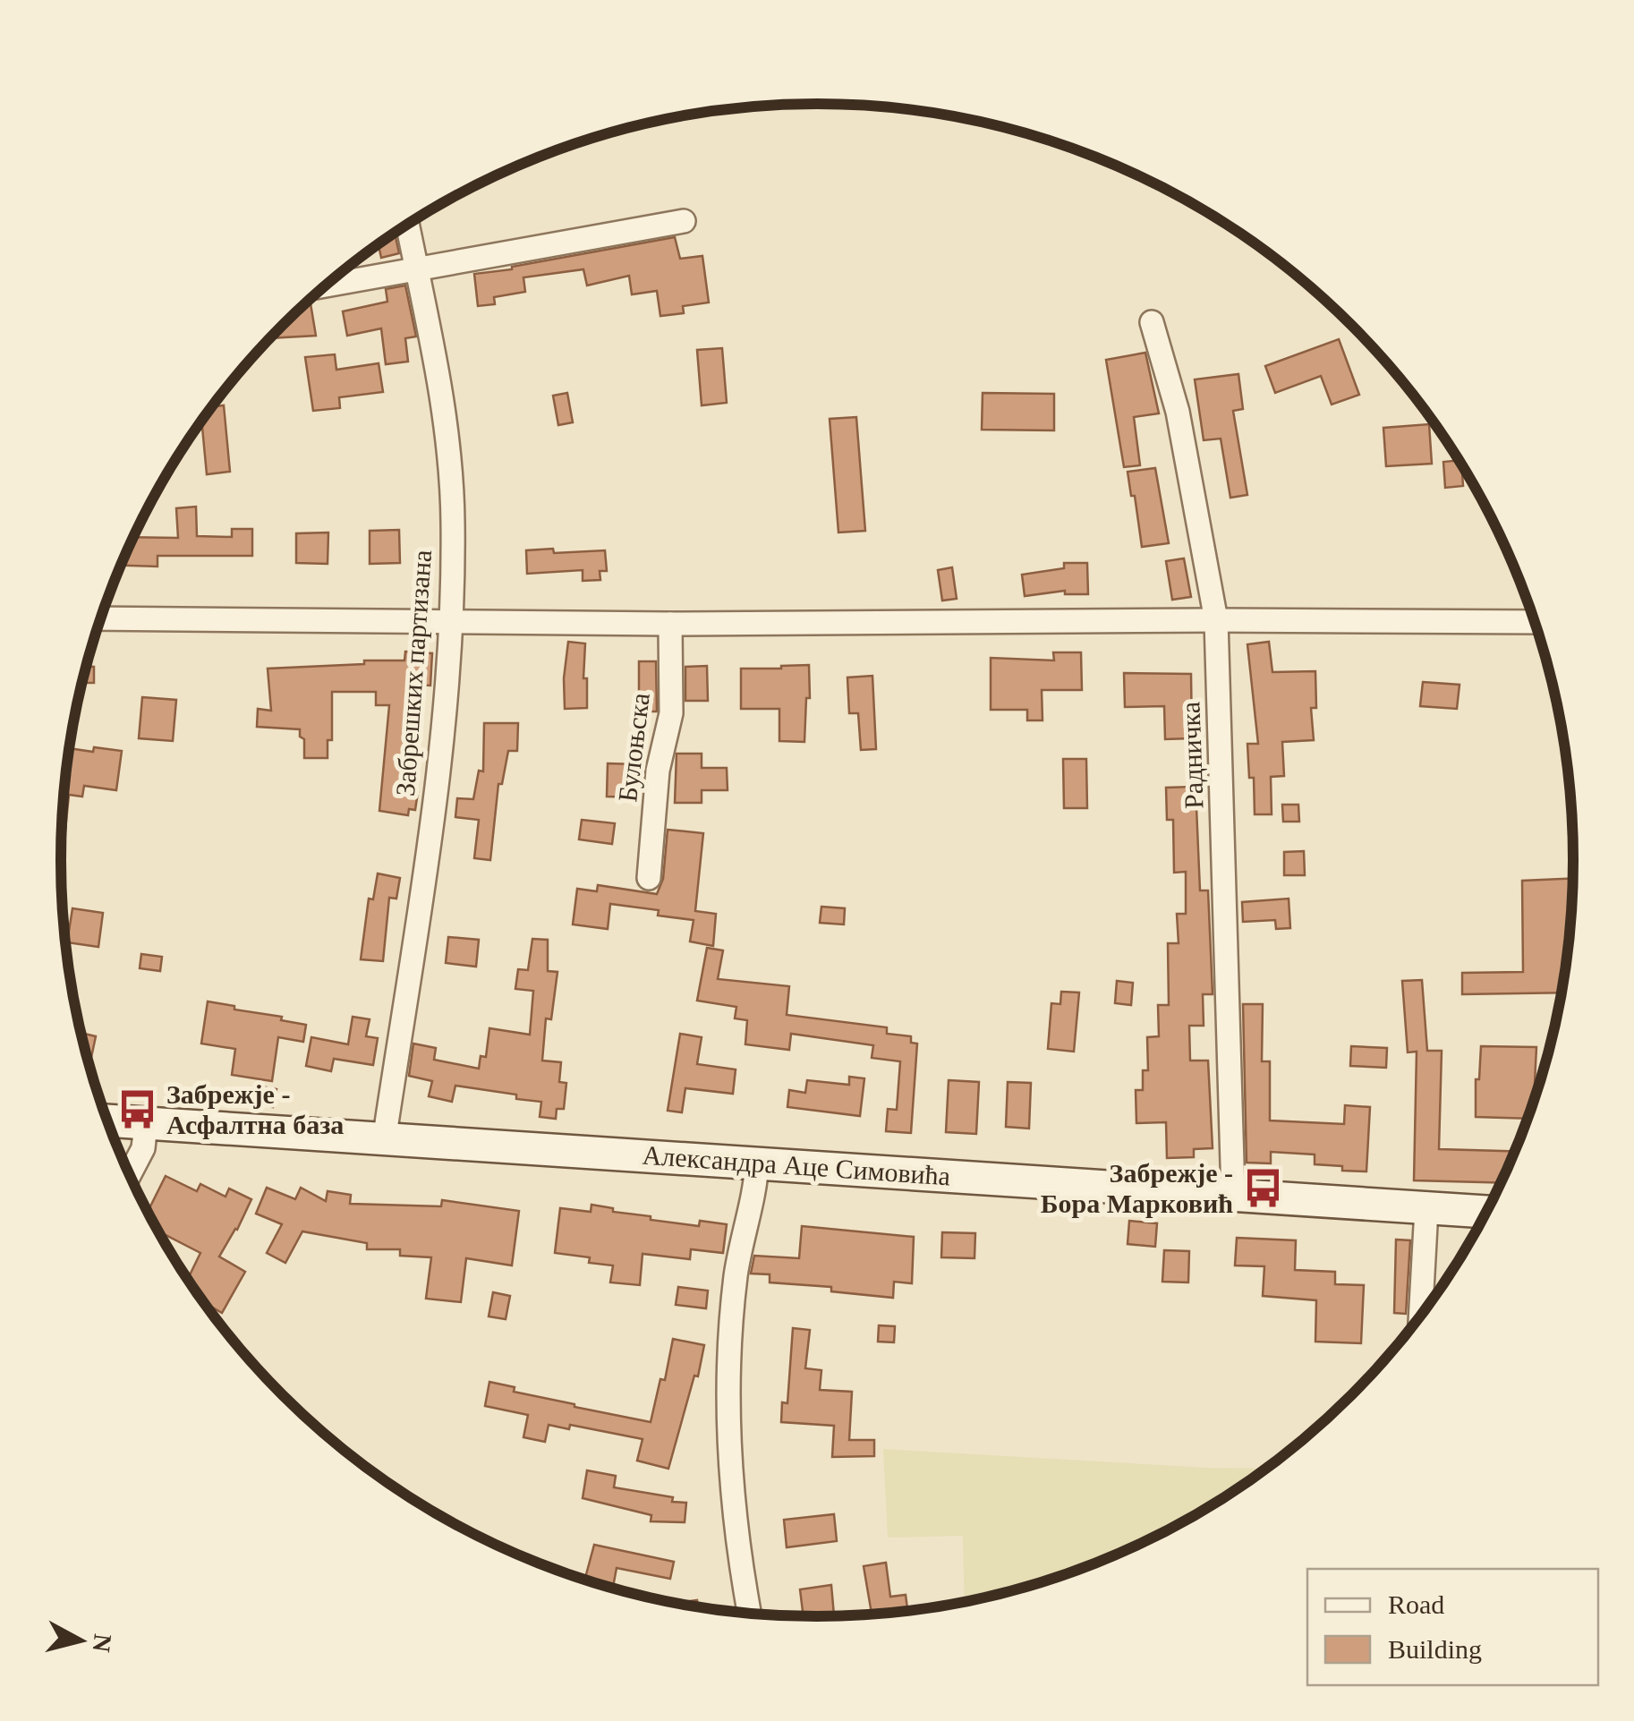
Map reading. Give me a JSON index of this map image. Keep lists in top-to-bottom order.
{
  "streets": {
    "street": [
      "Забрешких партизана",
      "Булоњска",
      "Радничка",
      "Александра Аце Симовића"
    ]
  },
  "crossings": [
    ["Забрешких партизана", "Александра Аце Симовића"],
    ["Радничка", "Александра Аце Симовића"]
  ],
  "places": {
    "bus stop": ["Забрежје - Асфалтна база", "Забрежје - Бора Марковић"]
  },
  "legend": ["Road", "Building"],
  "north": "right"
}
